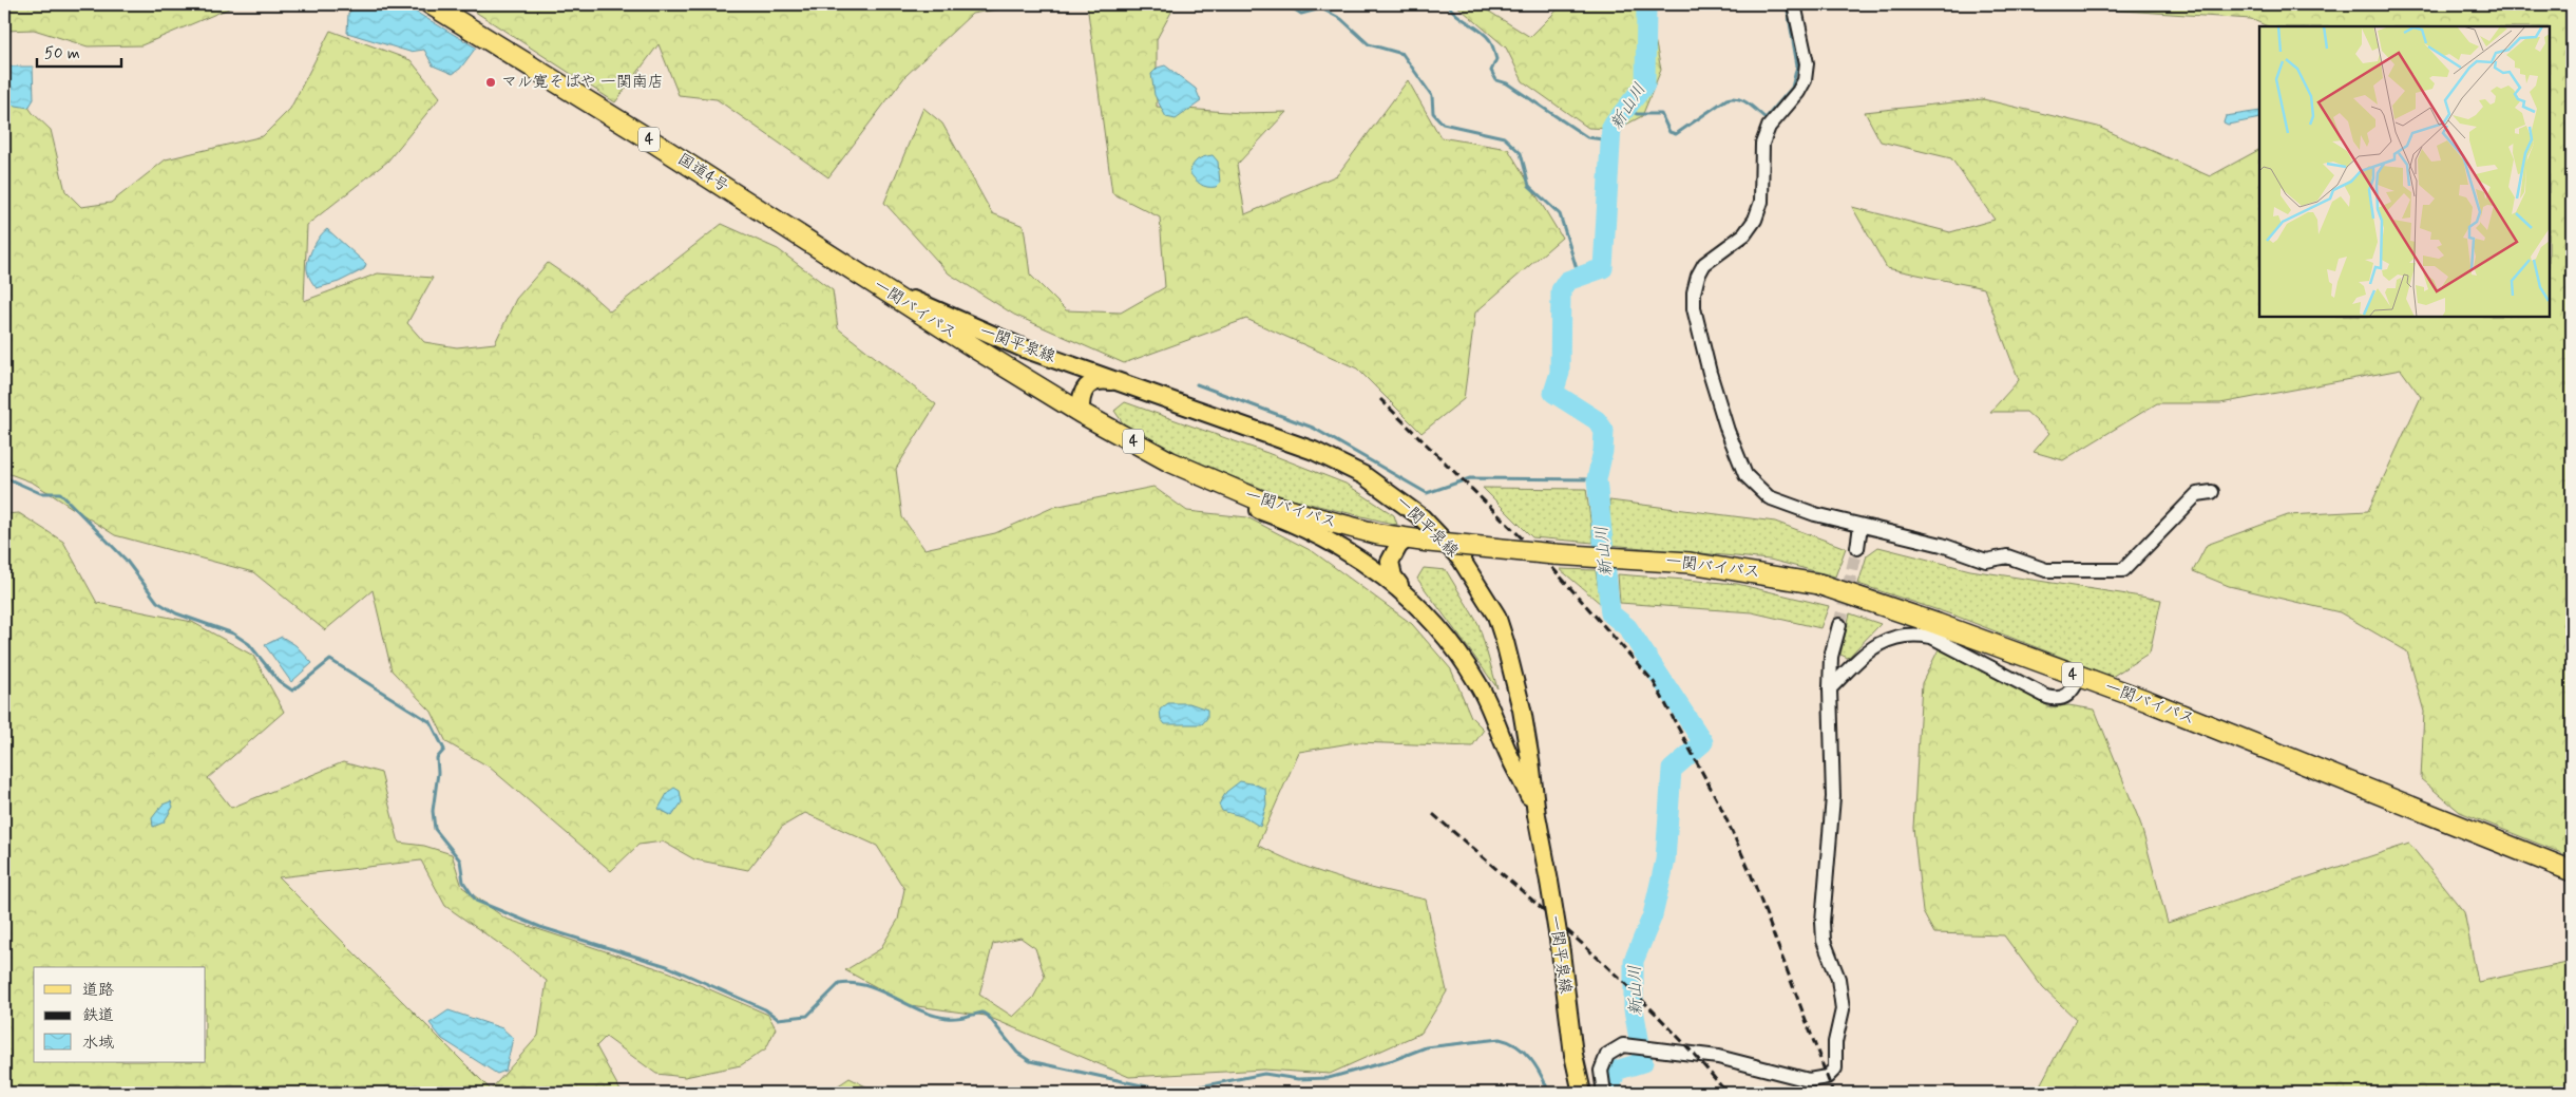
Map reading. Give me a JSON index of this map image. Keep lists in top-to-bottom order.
{
  "streets": {
    "highway": ["4", "国道4号", "一関バイパス"],
    "main road": ["一関平泉線"]
  },
  "crossings": [
    ["国道4号", "一関バイパス"],
    ["国道4号", "一関平泉線"],
    ["一関バイパス", "一関平泉線"]
  ],
  "water": ["新山川"],
  "places": ["マル寛そばや 一関南店"],
  "legend": ["道路", "鉄道", "水域"],
  "scale_bar": "50 m"
}
